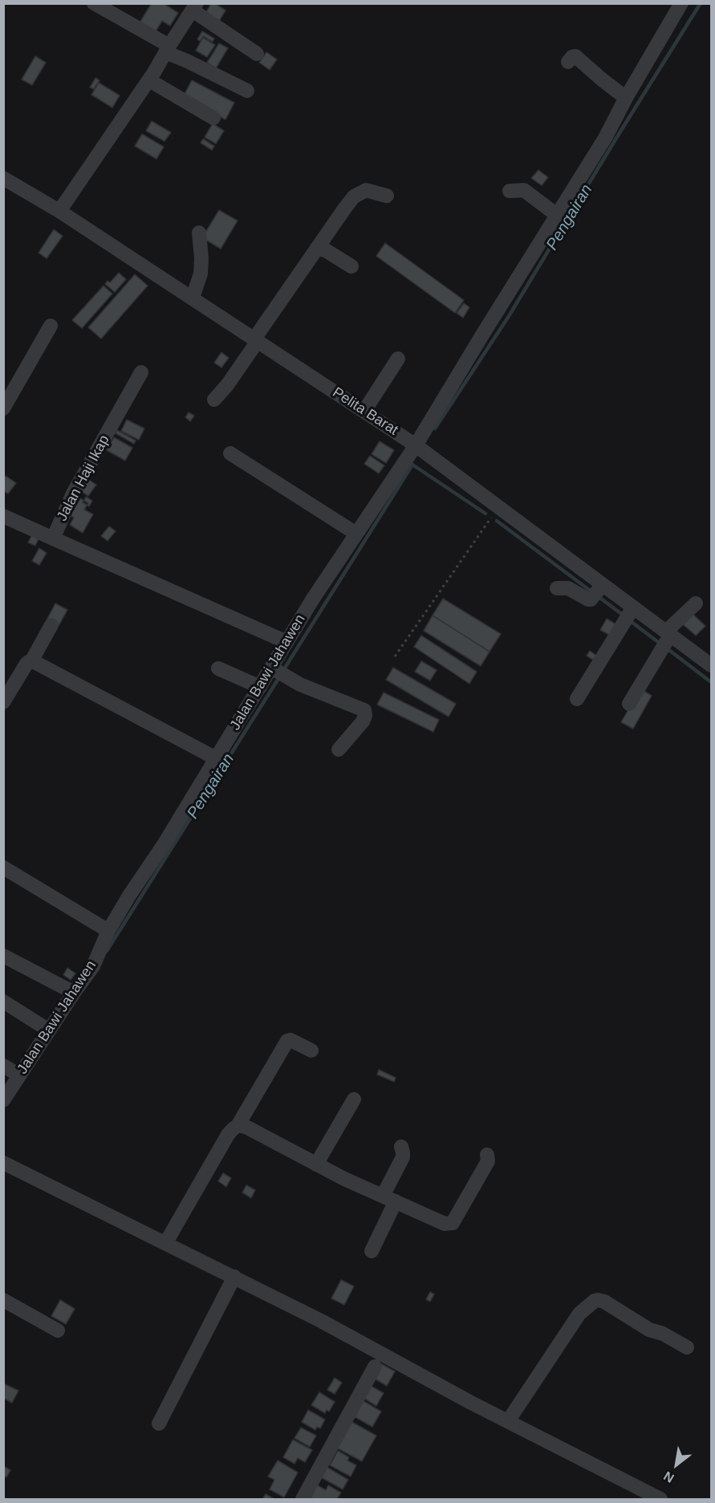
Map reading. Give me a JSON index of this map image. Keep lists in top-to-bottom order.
{
  "streets": {
    "street": ["Pelita Barat", "Jalan Haji Ikap", "Jalan Bawi Jahawen"]
  },
  "crossings": [
    ["Pelita Barat", "Jalan Bawi Jahawen"]
  ],
  "water": ["Pengairan"],
  "north": "bottom left"
}
